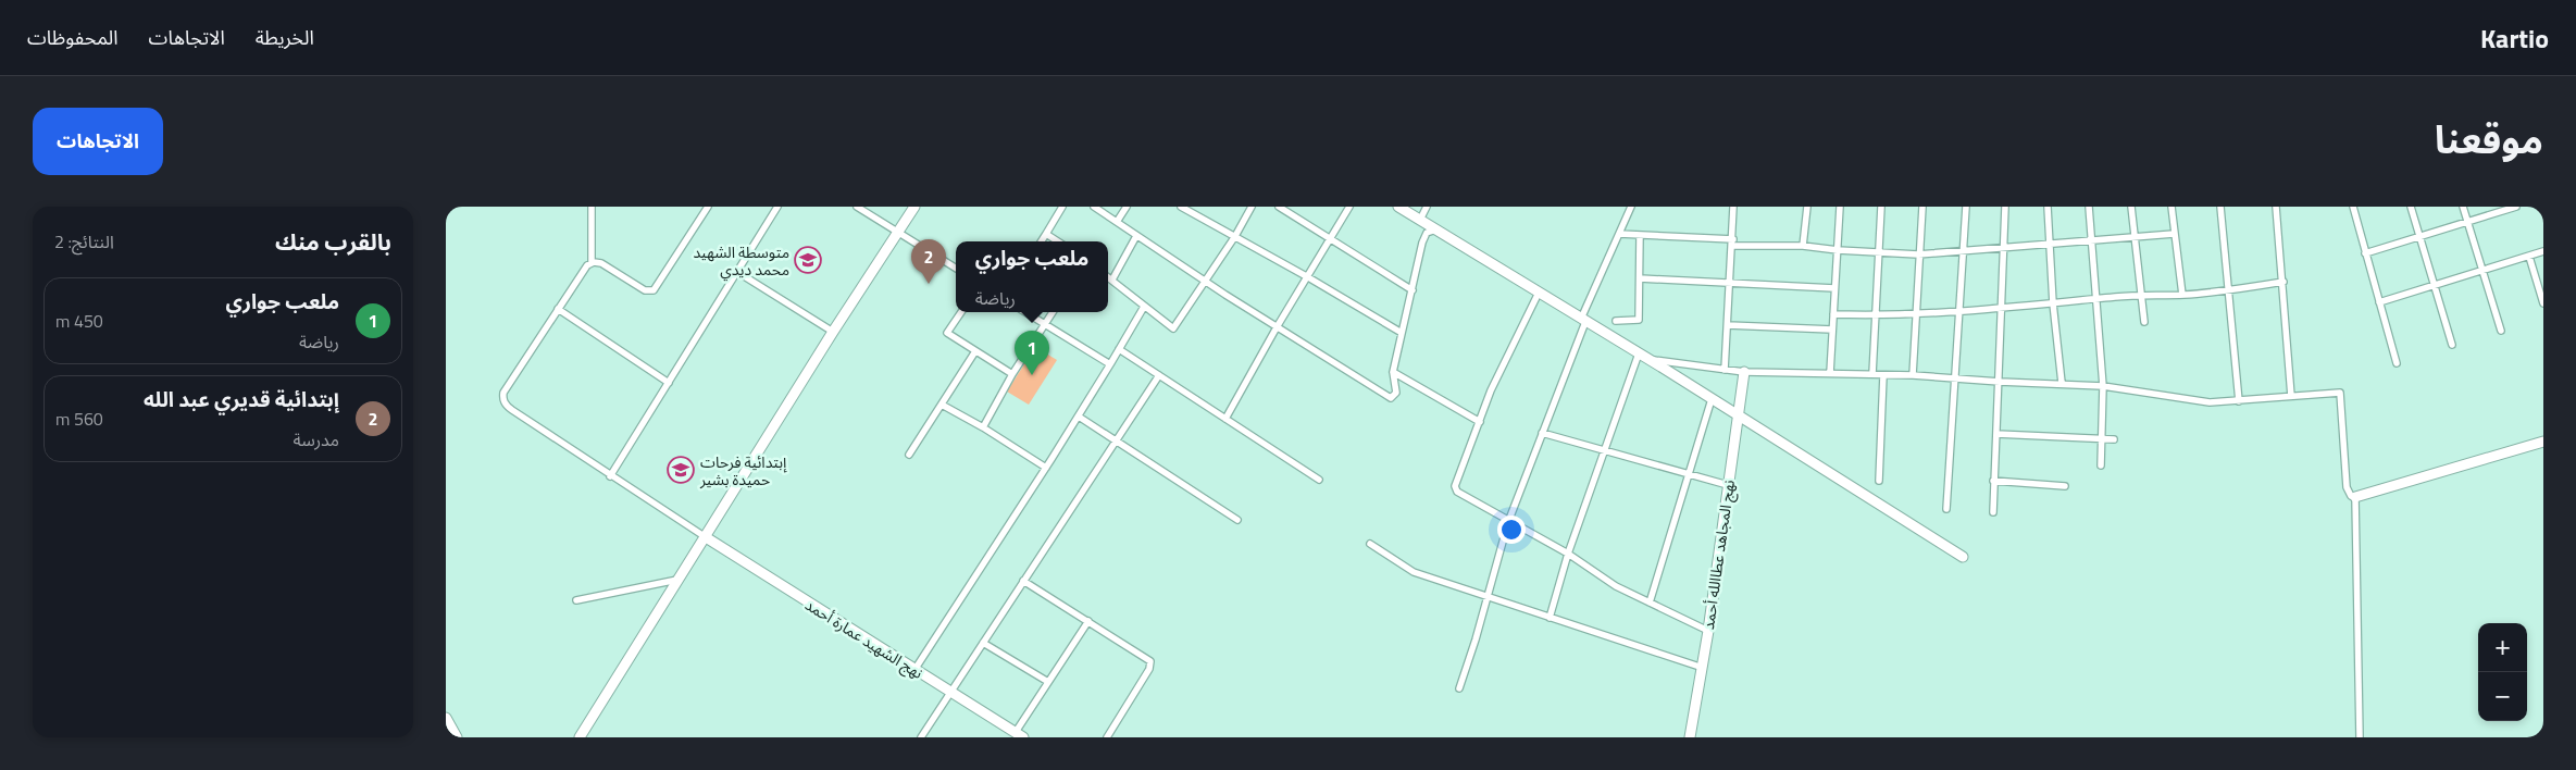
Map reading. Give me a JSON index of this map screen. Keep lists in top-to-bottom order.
{
  "streets": {
    "street": ["نهج المجاهد عطاالله أحمد", "نهج الشهيد عمارة أحمد"]
  },
  "places": {
    "school or university": ["متوسطة الشهيد محمد ديدي", "إبتدائية فرحات حميدة بشير"]
  },
  "page": {
    "header": "Kartio",
    "nav": ["الخريطة", "الاتجاهات", "المحفوظات"],
    "title": "موقعنا",
    "buttons": "الاتجاهات",
    "heading": ["بالقرب منك", "النتائج: 2"],
    "pins": ["2", "1"],
    "popup": ["ملعب جواري", "رياضة"],
    "list": [
      {
        "mark": "1",
        "name": "ملعب جواري",
        "note": "رياضة",
        "value": "450 m"
      },
      {
        "mark": "2",
        "name": "إبتدائية قديري عبد الله",
        "note": "مدرسة",
        "value": "560 m"
      }
    ],
    "map_buttons": ["+", "−"]
  }
}
